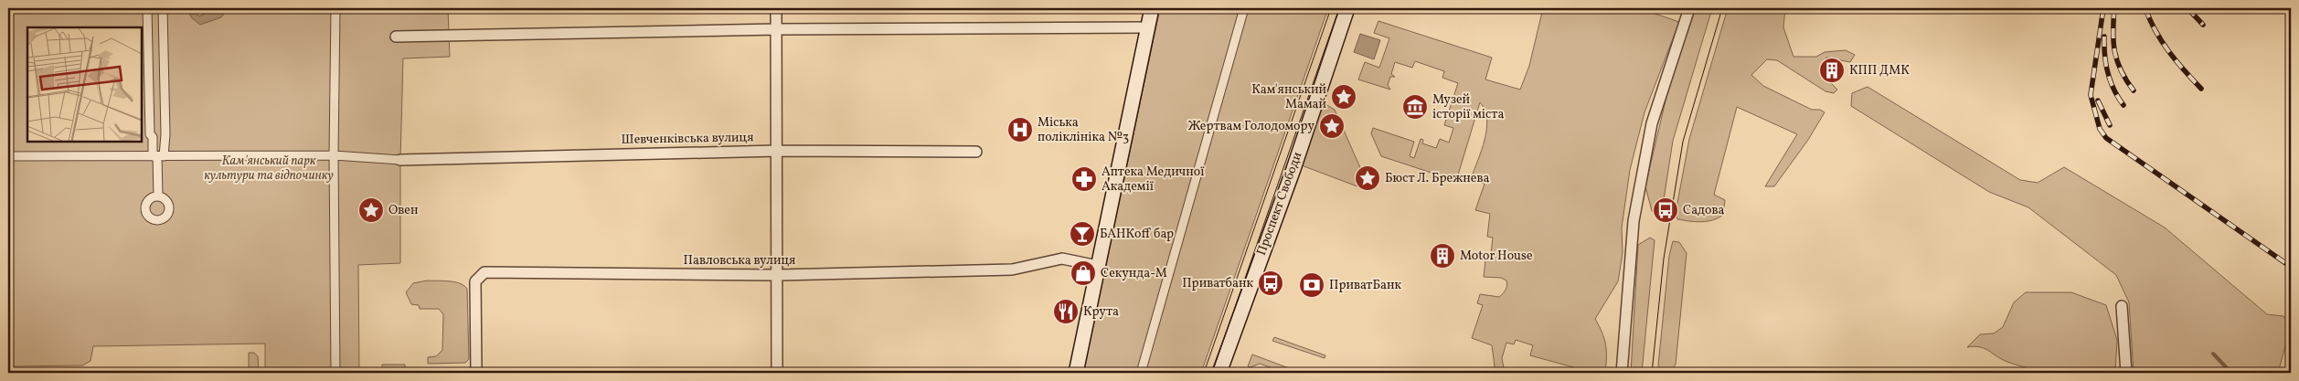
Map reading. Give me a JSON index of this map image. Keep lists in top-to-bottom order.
{
  "streets": {
    "main road": ["Проспект Свободи"],
    "street": ["Шевченківська вулиця", "Павловська вулиця"]
  },
  "parks": ["Кам'янський парк культури та відпочинку"],
  "places": {
    "building": ["КПП ДМК", "Motor House"],
    "place": [
      "Кам'янський Мамай",
      "Жертвам Голодомору",
      "Бюст Л. Брежнева",
      "Овен"
    ],
    "museum": ["Музей історії міста"],
    "hospital": ["Міська поліклініка №3"],
    "pharmacy": ["Аптека Медичної Академії"],
    "bus stop": ["Садова", "Приватбанк"],
    "bar": ["БАНКoff бар"],
    "shop": ["Секунда-М"],
    "bank": ["ПриватБанк"],
    "restaurant": ["Крута"]
  }
}
